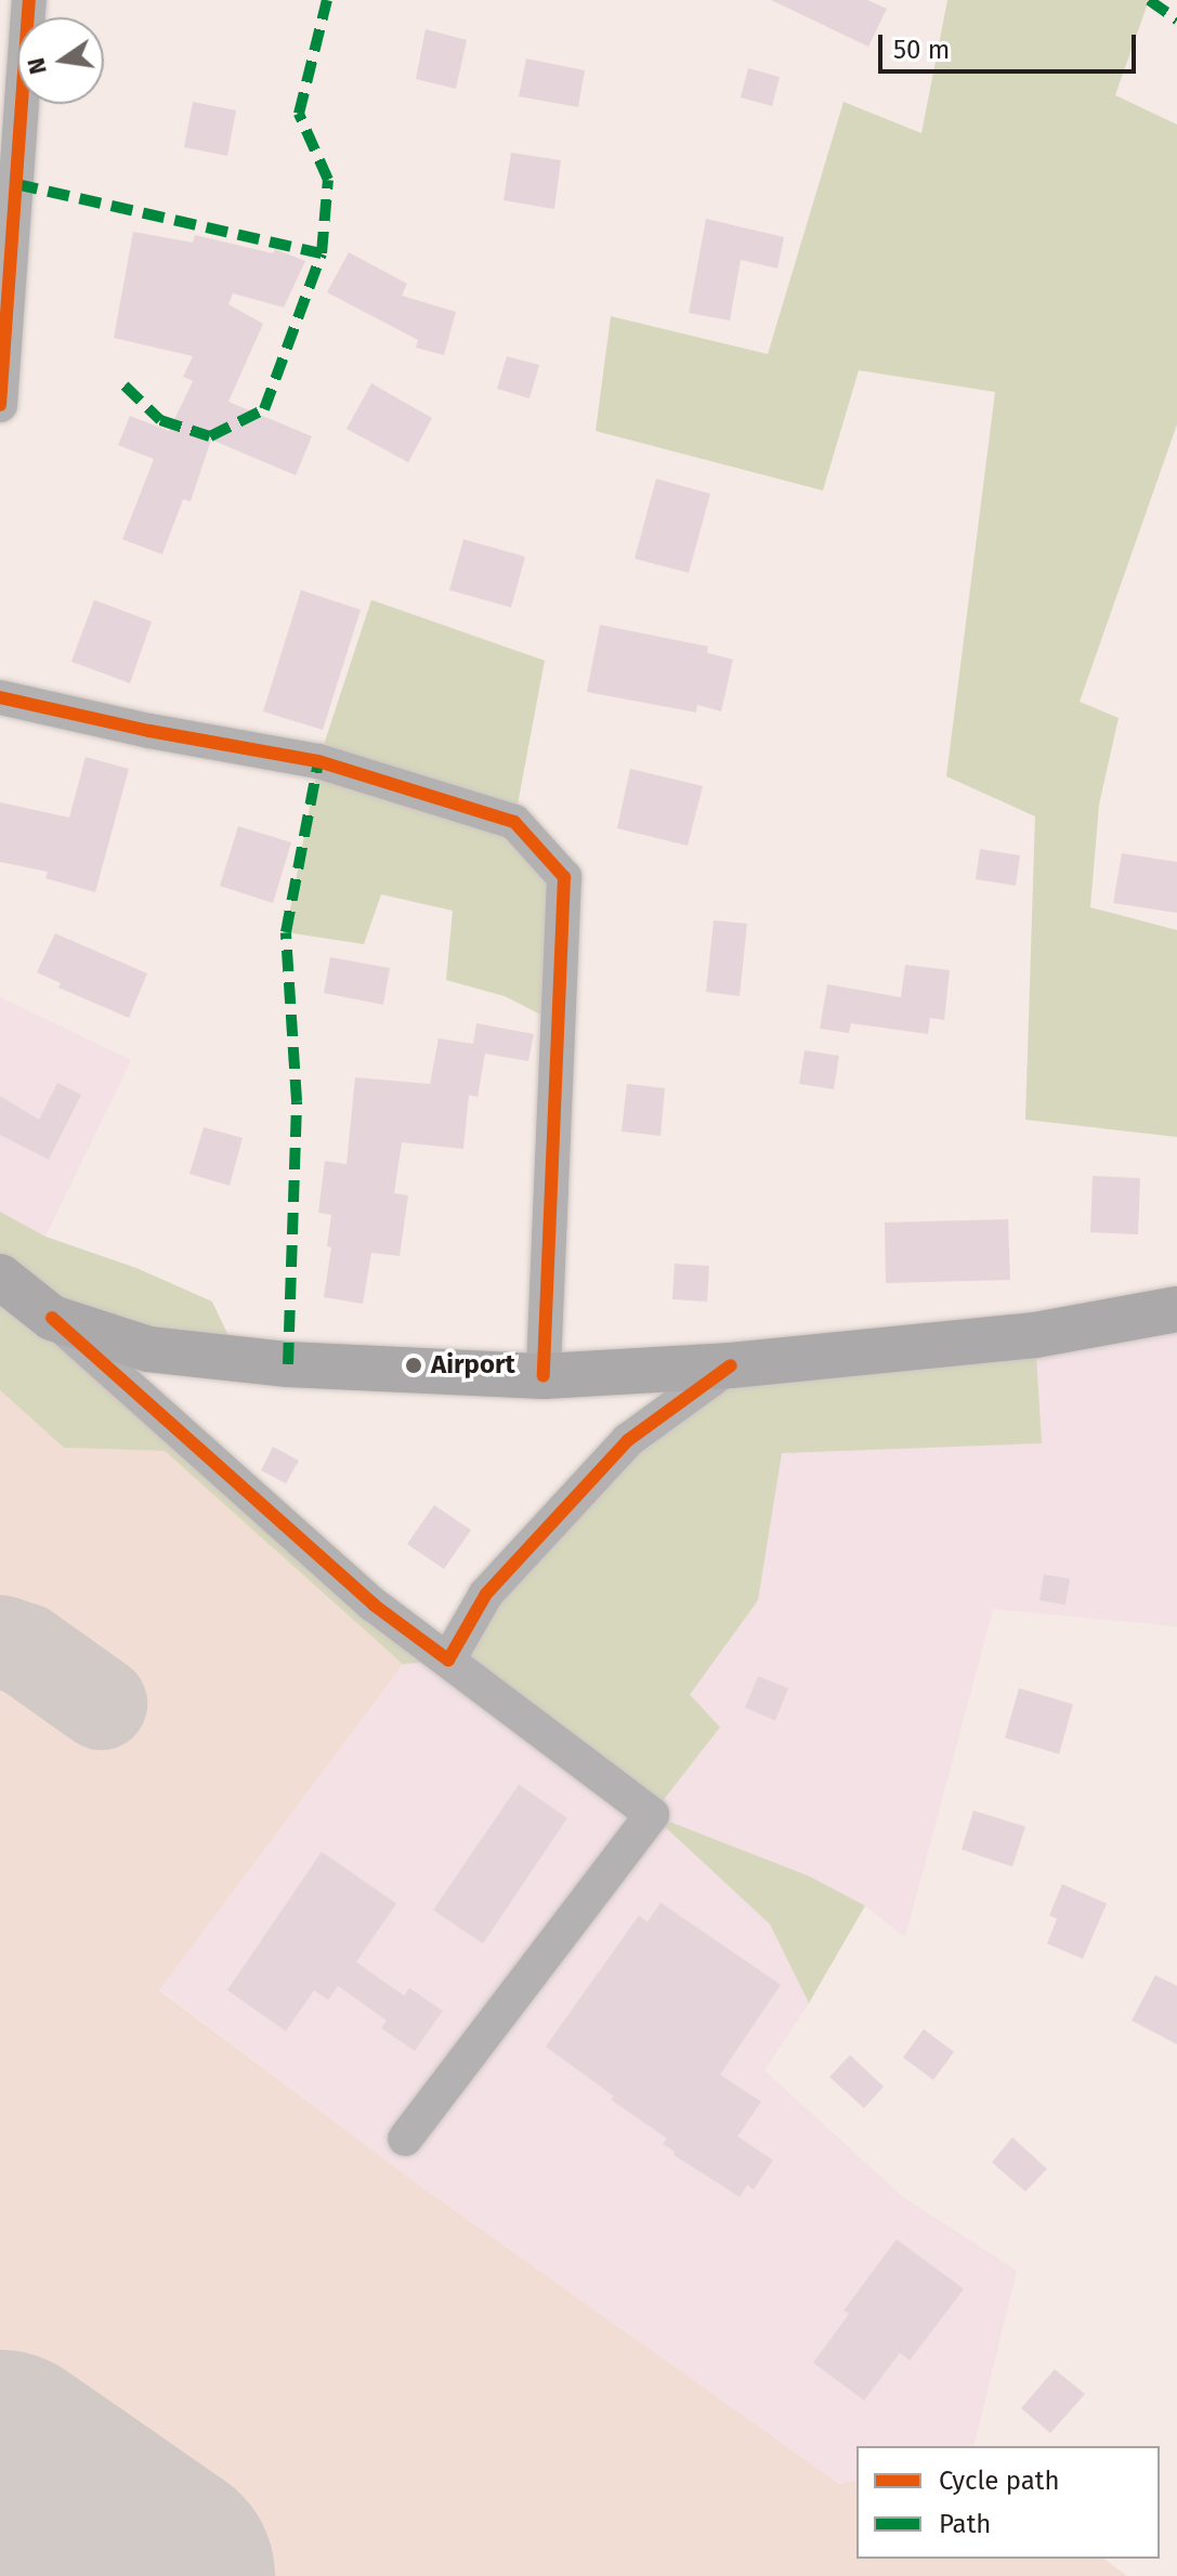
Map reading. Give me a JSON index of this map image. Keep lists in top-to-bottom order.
{
  "places": ["Airport"],
  "legend": ["Cycle path", "Path"],
  "scale_bar": "50 m",
  "north": "left"
}
